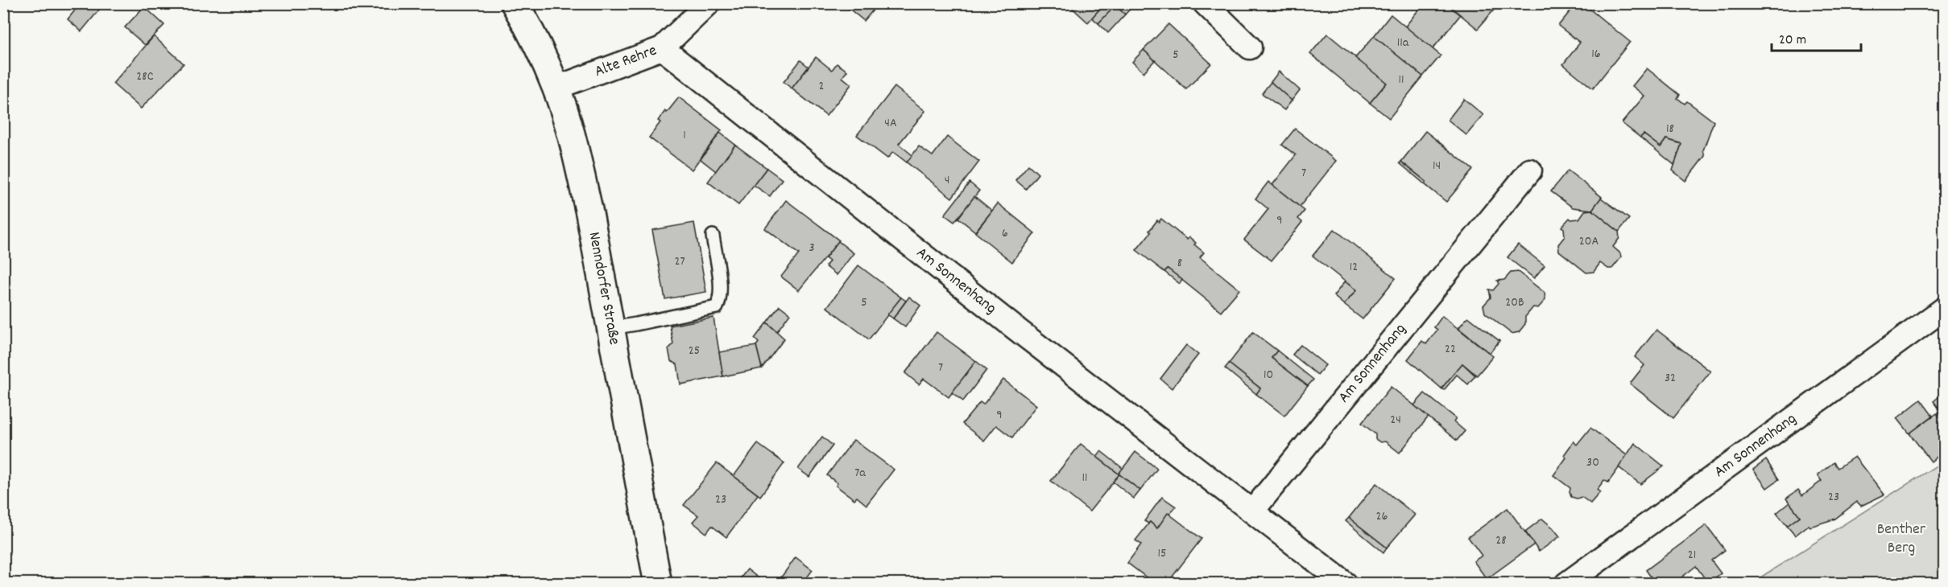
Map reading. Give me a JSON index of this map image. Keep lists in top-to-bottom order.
{
  "streets": {
    "main road": ["Nenndorfer Straße"],
    "street": ["Alte Rehre", "Am Sonnenhang"]
  },
  "crossings": [
    ["Alte Rehre", "Am Sonnenhang"],
    ["Alte Rehre", "Nenndorfer Straße"]
  ],
  "parks": ["Benther Berg"],
  "house_numbers": [
    "11a",
    "16",
    "5",
    "28C",
    "11",
    "2",
    "4A",
    "18",
    "1",
    "14",
    "7",
    "4",
    "9",
    "6",
    "20A",
    "3",
    "27",
    "8",
    "12",
    "5",
    "20B",
    "22",
    "25",
    "7",
    "10",
    "32",
    "9",
    "24",
    "30",
    "7a",
    "11",
    "23",
    "23",
    "26",
    "28",
    "15",
    "21"
  ],
  "scale_bar": "20 m"
}
